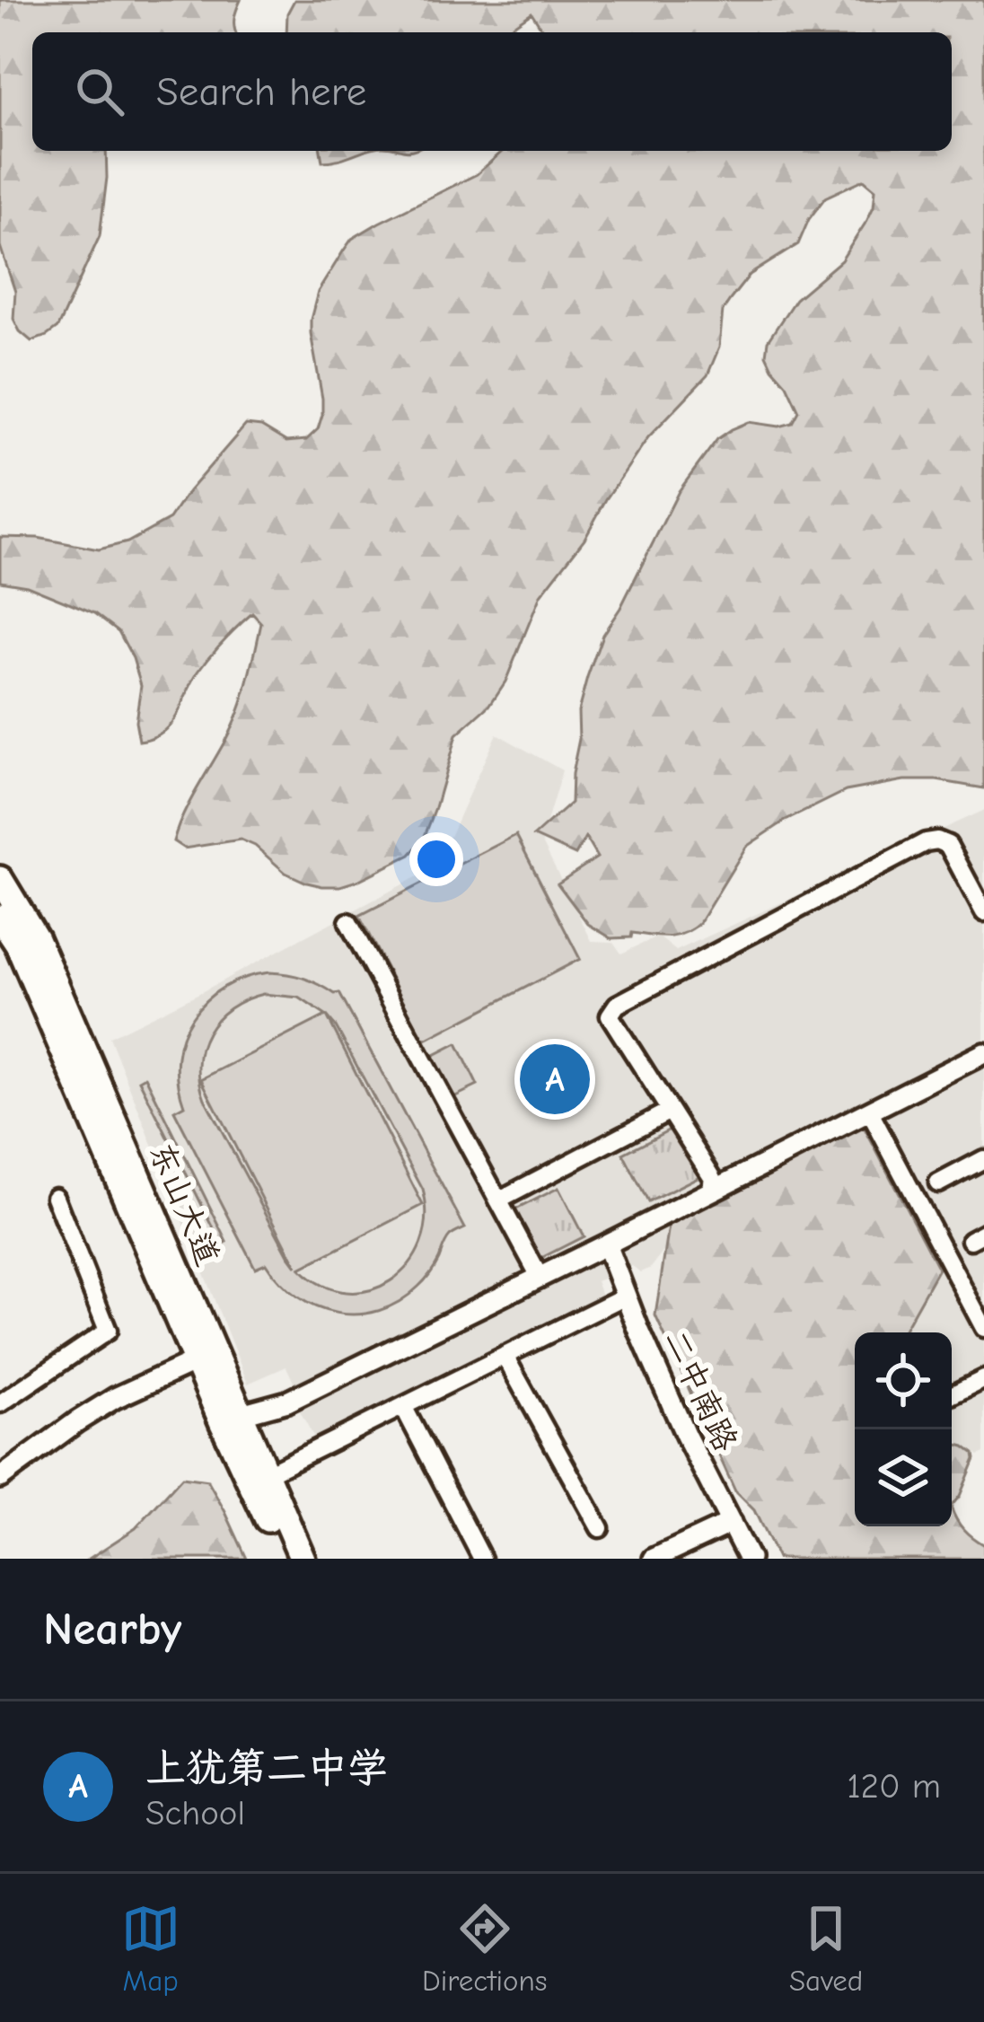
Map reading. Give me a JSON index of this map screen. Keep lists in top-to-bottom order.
{
  "streets": {
    "main road": ["东山大道"],
    "street": ["二中南路"]
  },
  "page": {
    "search": "Search here",
    "pins": "A",
    "heading": "Nearby",
    "list": [
      {
        "mark": "A",
        "name": "上犹第二中学",
        "note": "School",
        "value": "120 m"
      }
    ],
    "nav": ["Map", "Directions", "Saved"]
  }
}
